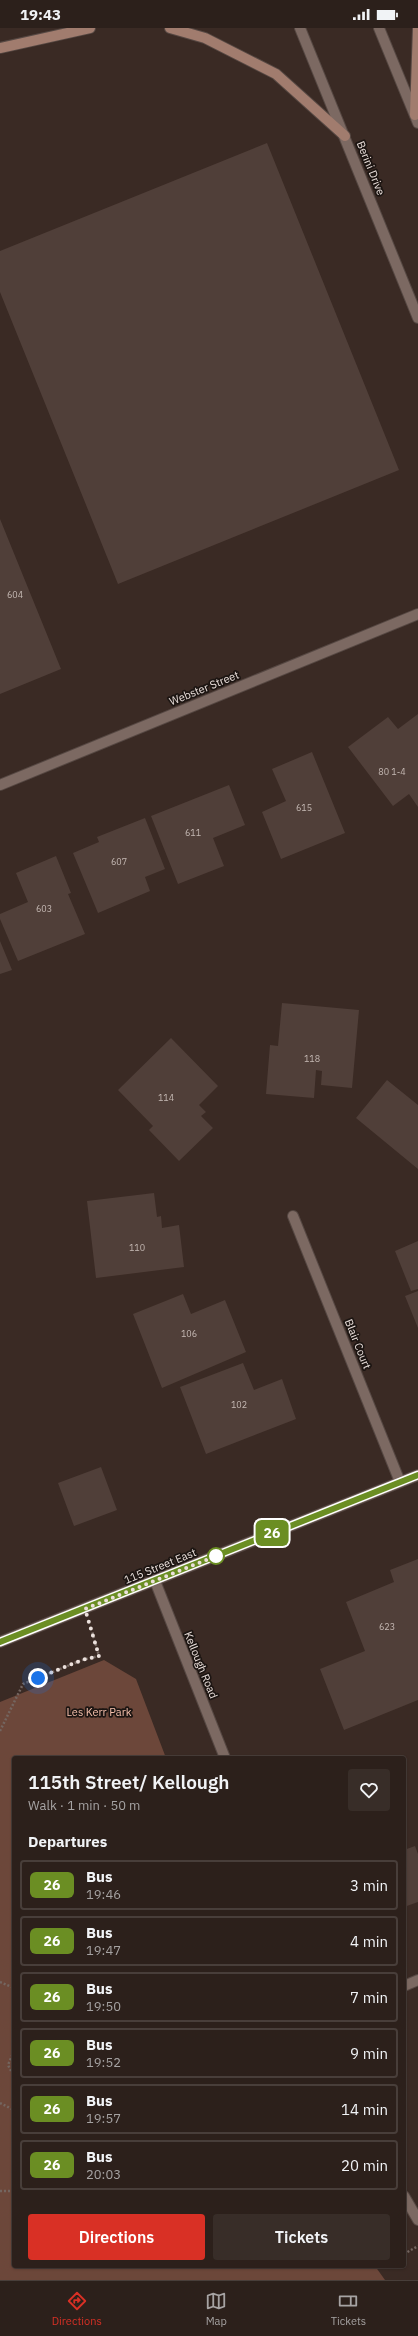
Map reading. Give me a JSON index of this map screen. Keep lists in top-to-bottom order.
{
  "streets": {
    "street": [
      "Berini Drive",
      "Webster Street",
      "Blair Court",
      "115 Street East",
      "Kellough Road"
    ]
  },
  "crossings": [
    ["Blair Court", "115 Street East"],
    ["115 Street East", "Kellough Road"]
  ],
  "parks": ["Les Kerr Park"],
  "lines": ["bus line 26"],
  "house_numbers": [
    "604",
    "80 1-4",
    "615",
    "611",
    "607",
    "603",
    "118",
    "114",
    "110",
    "106",
    "102",
    "623"
  ],
  "page": {
    "status": "19:43",
    "on_map": "26",
    "heading": [
      ["115th Street/ Kellough", "Walk · 1 min · 50 m"],
      "Departures"
    ],
    "list": [
      {
        "mark": "26",
        "name": "Bus",
        "note": "19:46",
        "value": "3 min"
      },
      {
        "mark": "26",
        "name": "Bus",
        "note": "19:47",
        "value": "4 min"
      },
      {
        "mark": "26",
        "name": "Bus",
        "note": "19:50",
        "value": "7 min"
      },
      {
        "mark": "26",
        "name": "Bus",
        "note": "19:52",
        "value": "9 min"
      },
      {
        "mark": "26",
        "name": "Bus",
        "note": "19:57",
        "value": "14 min"
      },
      {
        "mark": "26",
        "name": "Bus",
        "note": "20:03",
        "value": "20 min"
      }
    ],
    "buttons": ["Directions", "Tickets"],
    "tabs": ["Directions", "Map", "Tickets"]
  }
}
